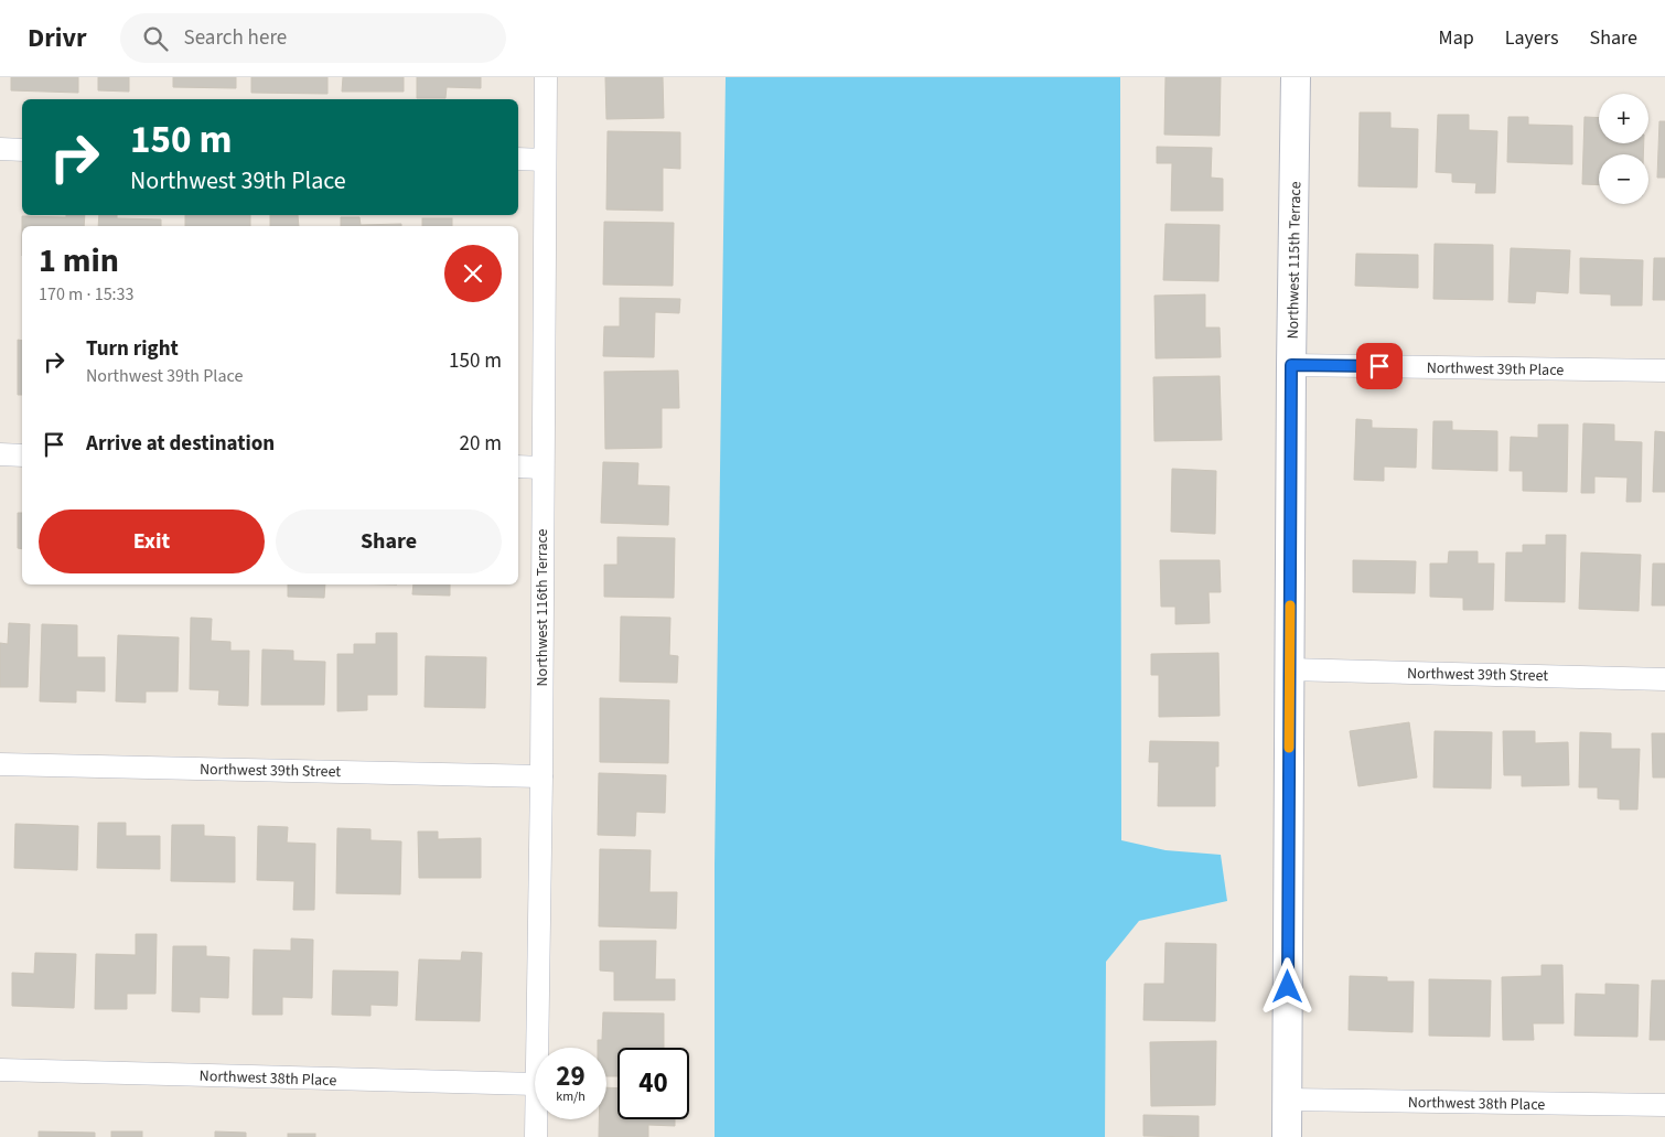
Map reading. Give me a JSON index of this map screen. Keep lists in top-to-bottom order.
{
  "streets": {
    "street": [
      "Northwest 115th Terrace",
      "Northwest 39th Place",
      "Northwest 116th Terrace",
      "Northwest 39th Street",
      "Northwest 38th Place"
    ]
  },
  "crossings": [
    ["Northwest 115th Terrace", "Northwest 39th Place"],
    ["Northwest 115th Terrace", "Northwest 39th Street"],
    ["Northwest 115th Terrace", "Northwest 38th Place"],
    ["Northwest 116th Terrace", "Northwest 39th Street"]
  ],
  "page": {
    "header": "Drivr",
    "search": "Search here",
    "nav": ["Map", "Layers", "Share"],
    "map_buttons": ["+", "−"],
    "turn": ["150 m", "Northwest 39th Place"],
    "heading": ["1 min", "170 m · 15:33"],
    "list": [
      {
        "name": "Turn right",
        "note": "Northwest 39th Place",
        "value": "150 m"
      },
      {
        "name": "Arrive at destination",
        "value": "20 m"
      }
    ],
    "buttons": ["Exit", "Share"],
    "speed": "29 km/h",
    "limit": "40"
  }
}
